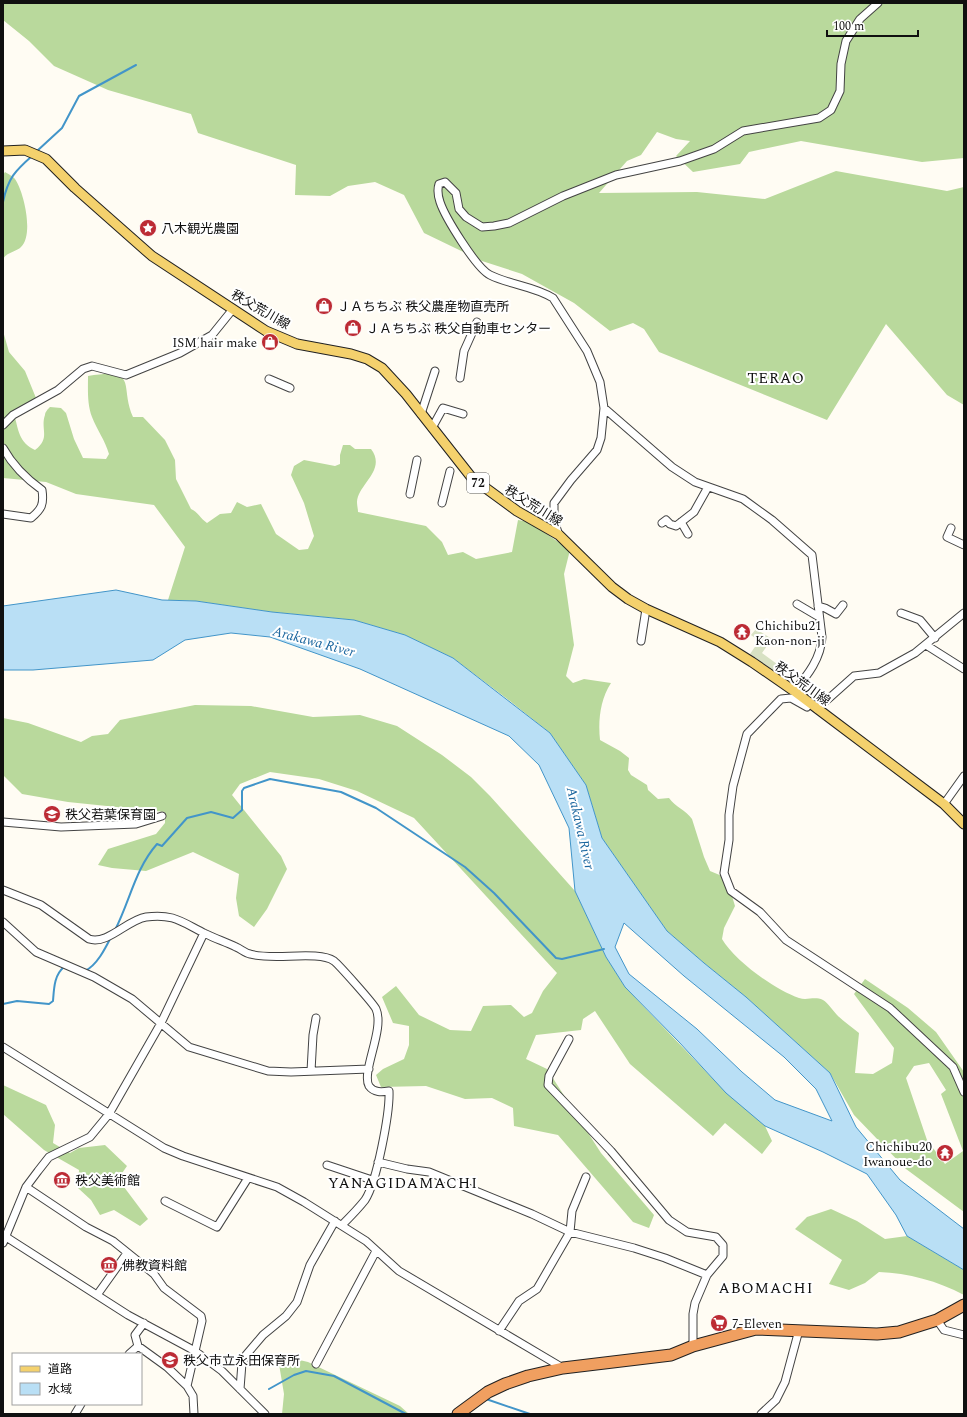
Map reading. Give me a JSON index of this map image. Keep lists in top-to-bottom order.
{
  "streets": {
    "main road": ["秩父荒川線", "72"]
  },
  "districts": ["TERAO", "YANAGIDAMACHI", "ABOMACHI"],
  "water": ["Arakawa River"],
  "places": {
    "place": ["八木観光農園"],
    "shop": ["ＪＡちちぶ 秩父農産物直売所", "ＪＡちちぶ 秩父自動車センター", "ISM hair make"],
    "temple": ["Chichibu21 Kaon-non-ji", "Chichibu20 Iwanoue-do"],
    "school or university": ["秩父若葉保育園", "秩父市立永田保育所"],
    "museum": ["秩父美術館", "佛教資料館"],
    "supermarket": ["7-Eleven"]
  },
  "legend": ["道路", "水域"],
  "scale_bar": "100 m"
}
